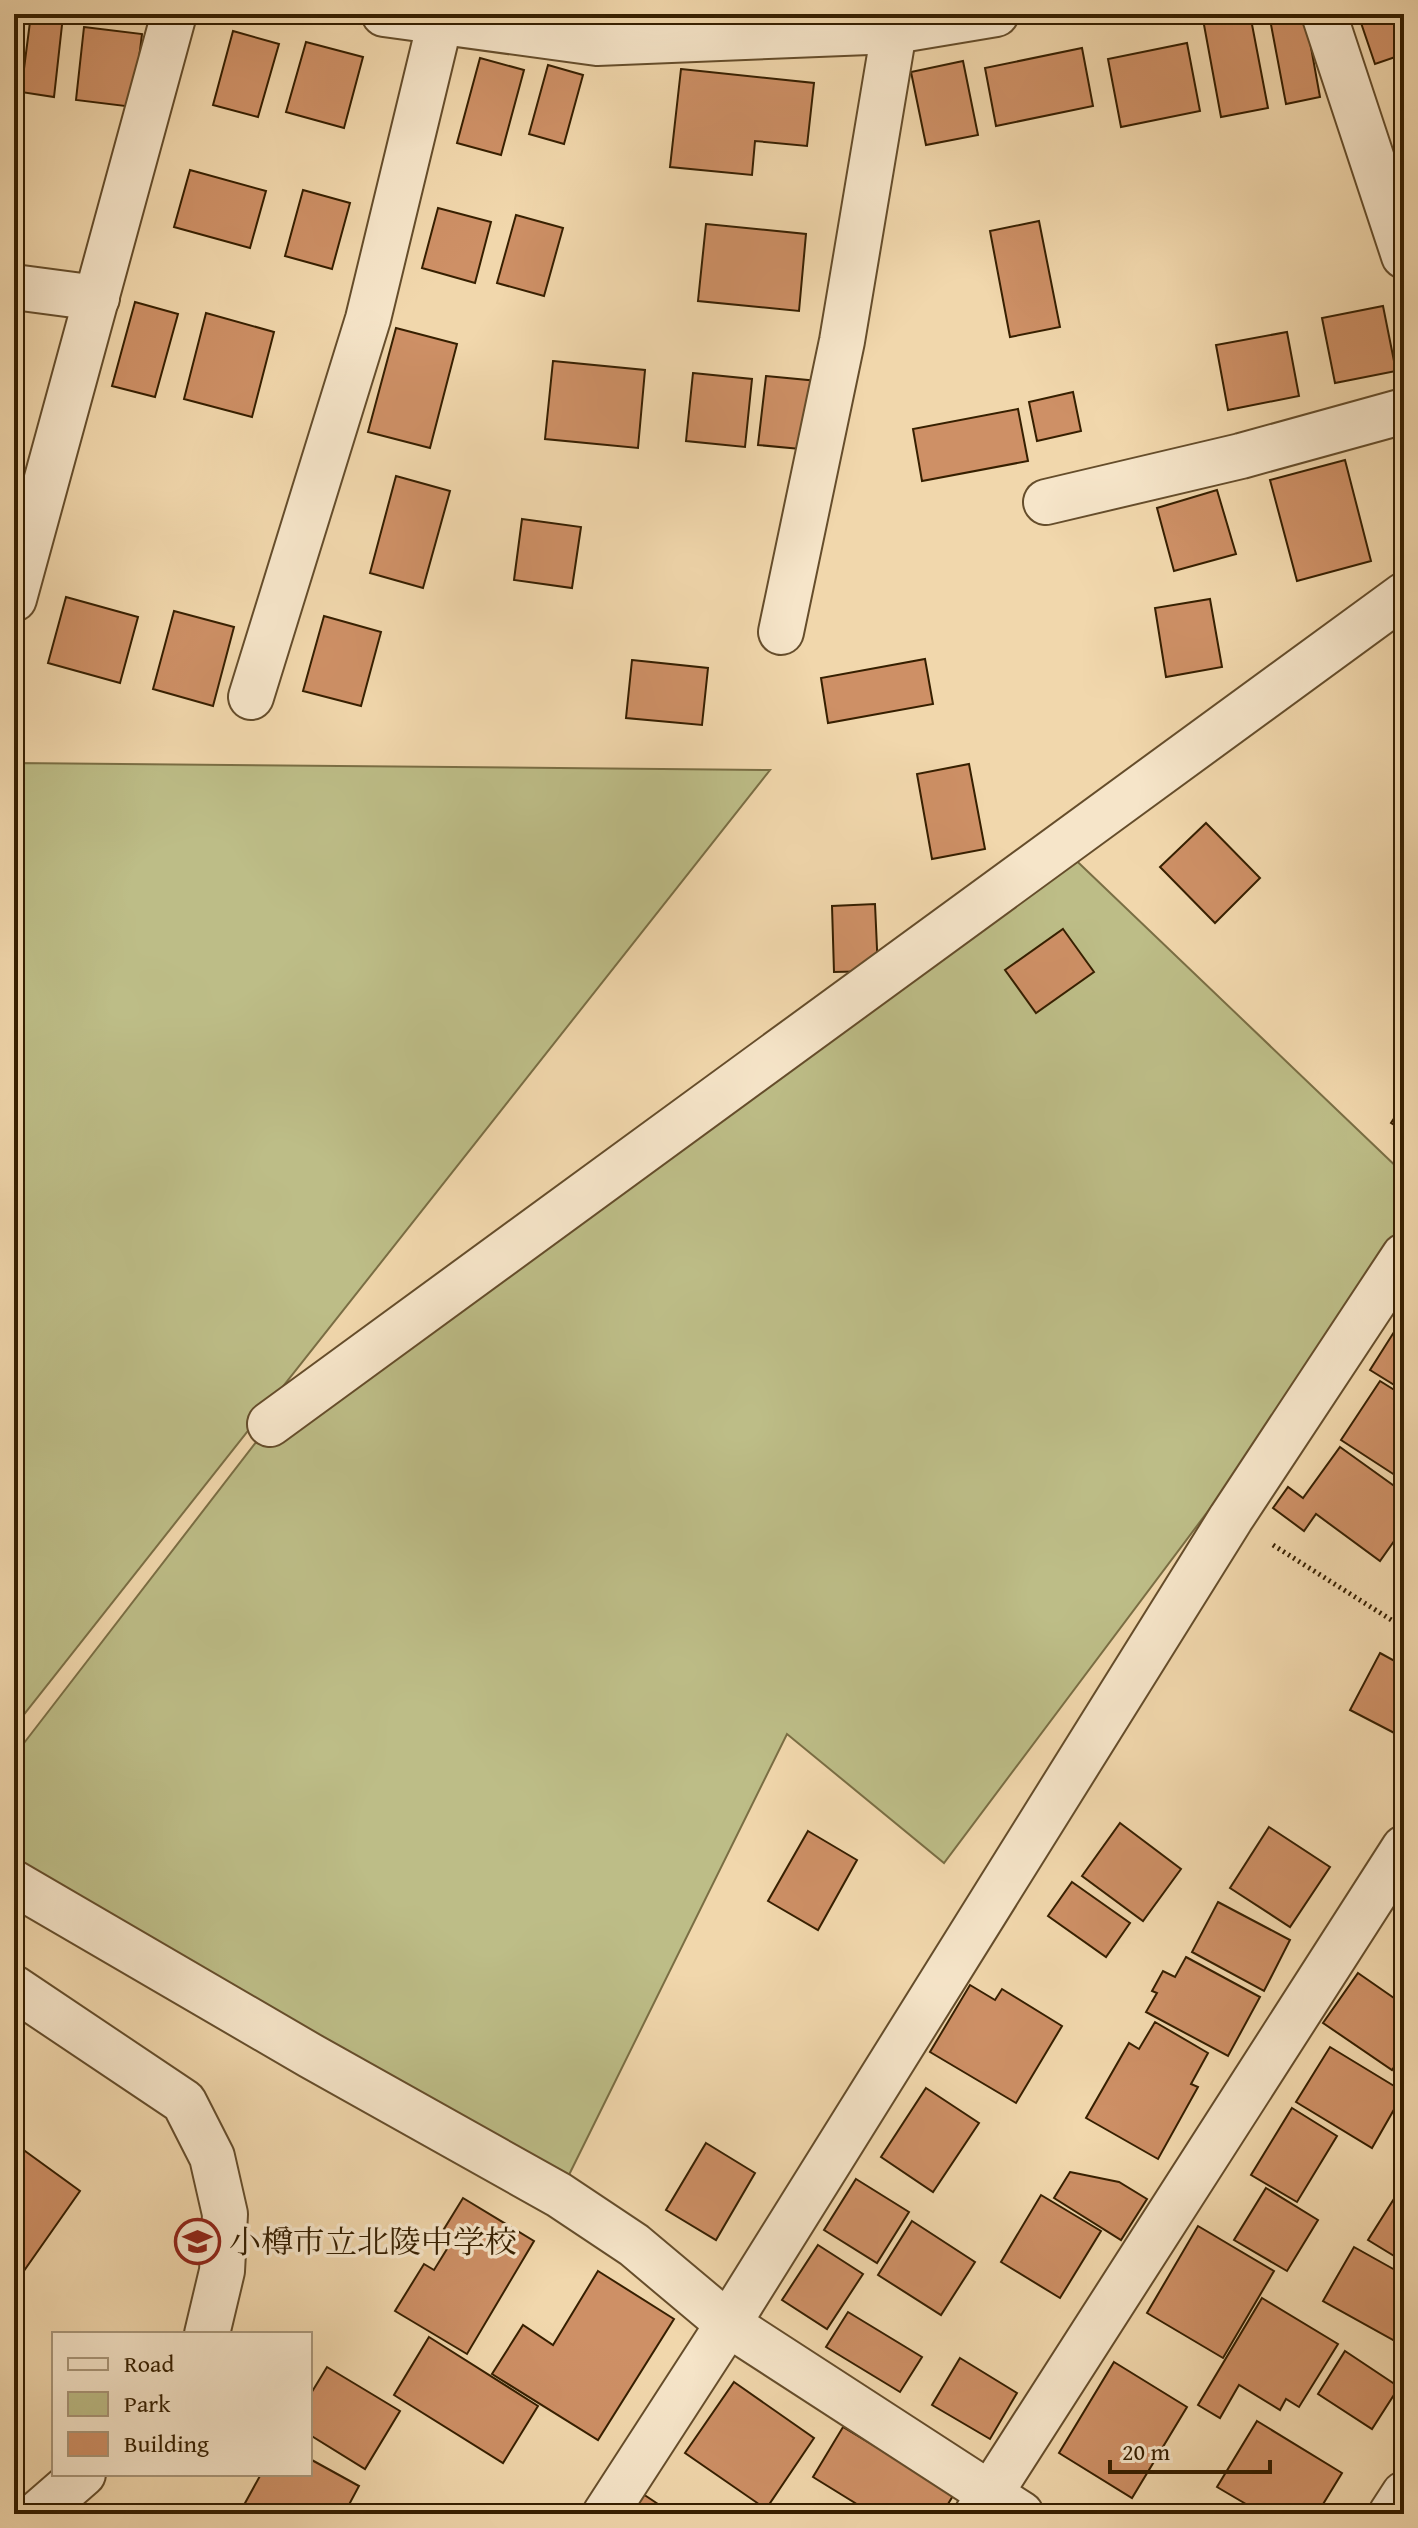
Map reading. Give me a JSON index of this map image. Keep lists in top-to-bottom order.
{
  "places": {
    "school or university": ["小樽市立北陵中学校"]
  },
  "legend": ["Road", "Park", "Building"],
  "scale_bar": "20 m"
}
